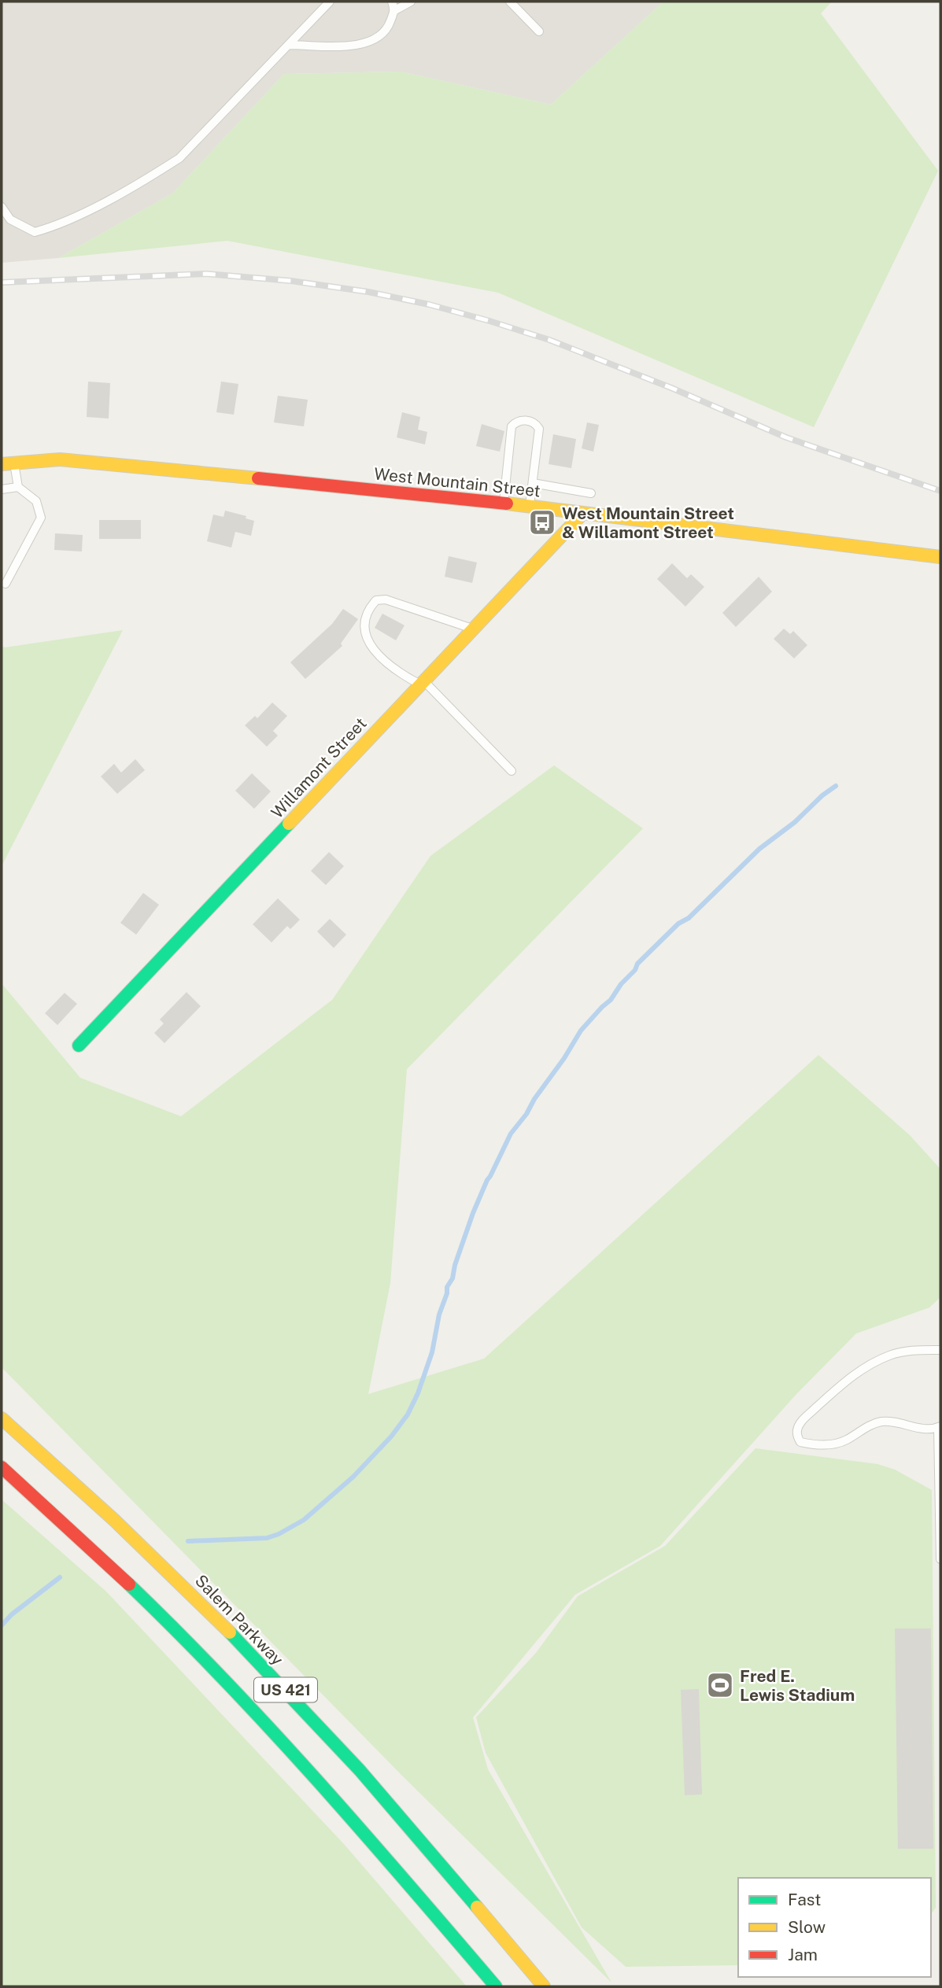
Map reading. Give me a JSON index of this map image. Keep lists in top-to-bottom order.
{
  "streets": {
    "main road": [
      "West Mountain Street",
      "Willamont Street",
      "Salem Parkway",
      "US 421"
    ]
  },
  "crossings": [
    ["West Mountain Street", "Willamont Street"]
  ],
  "places": {
    "bus stop": ["West Mountain Street & Willamont Street"],
    "sports": ["Fred E. Lewis Stadium"]
  },
  "legend": ["Fast", "Slow", "Jam"]
}
